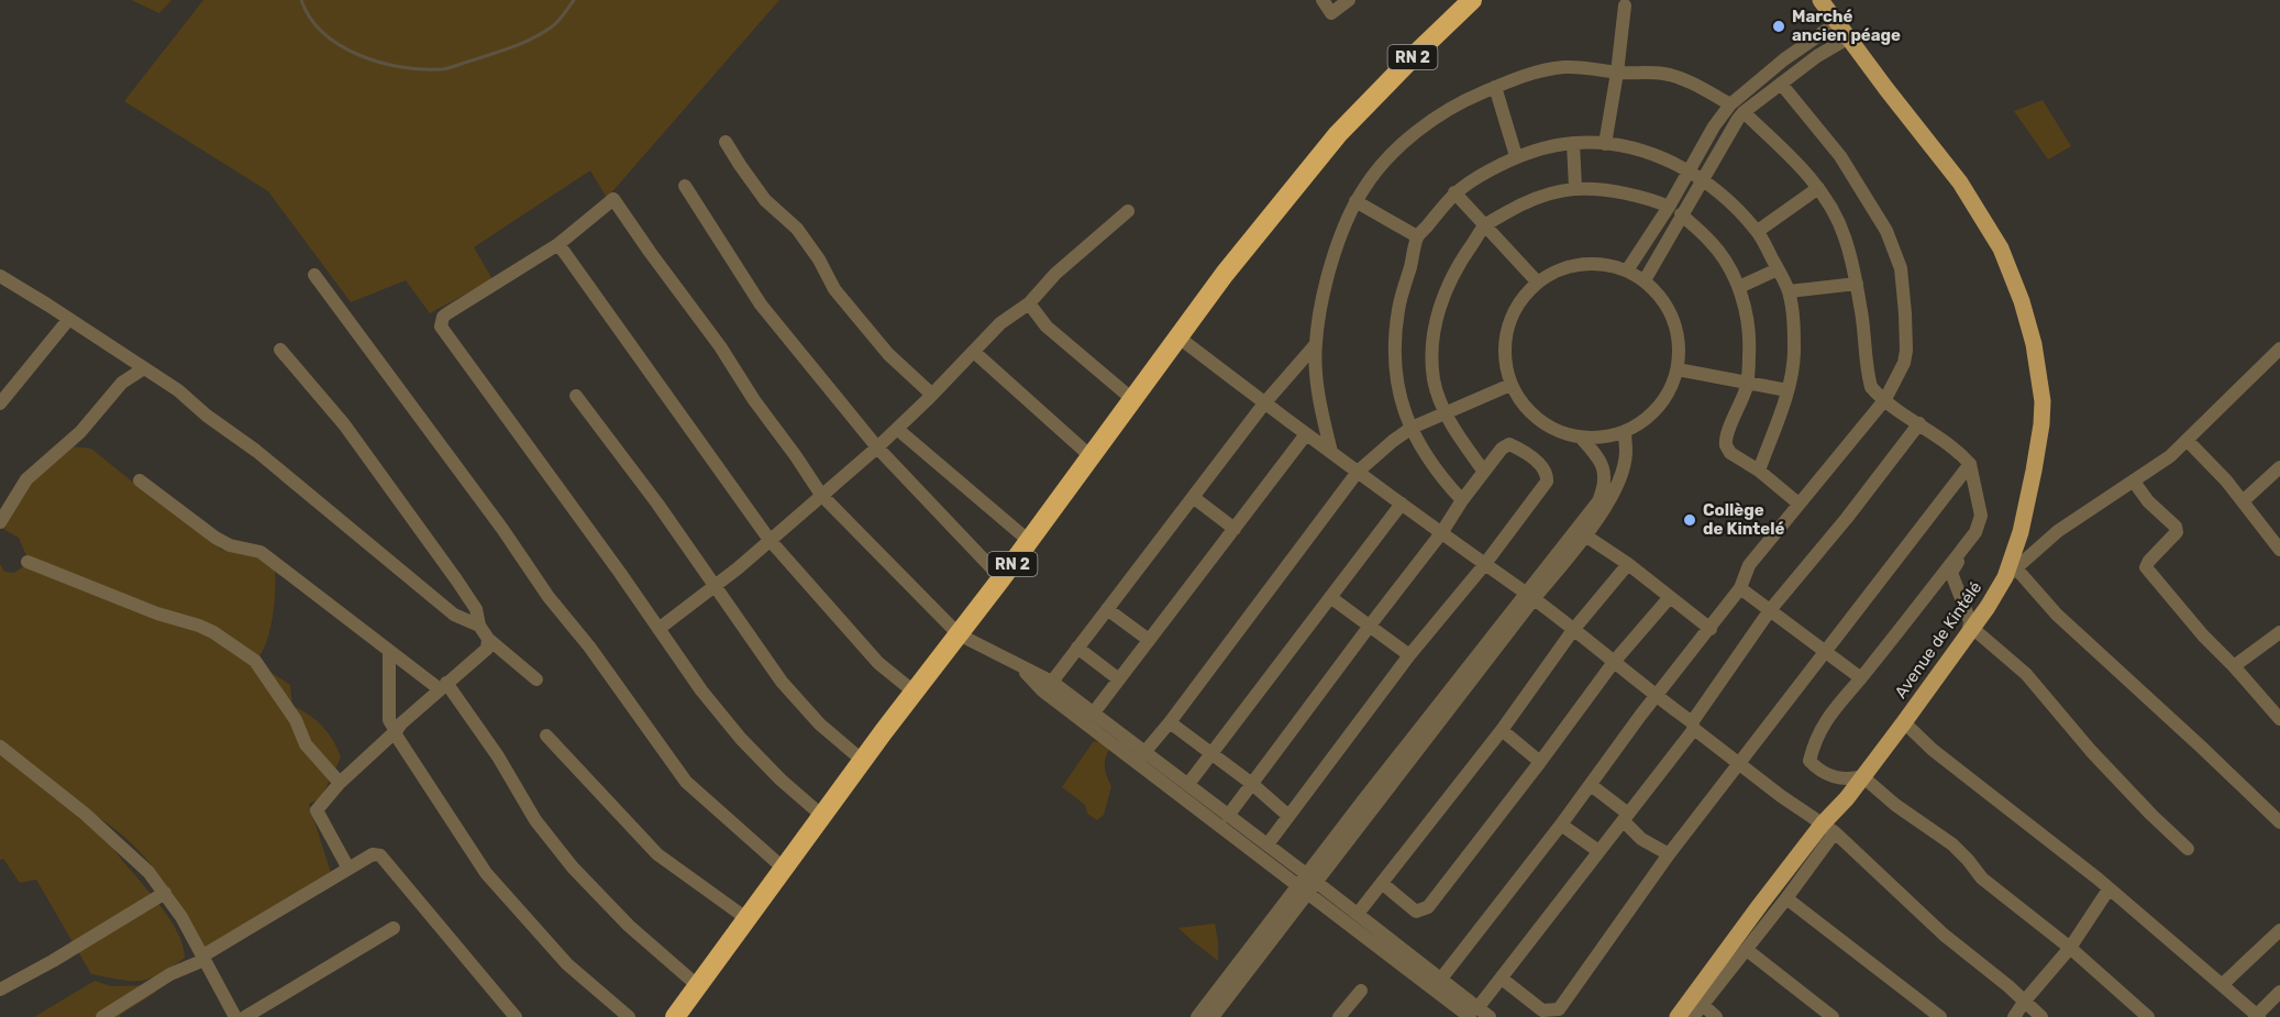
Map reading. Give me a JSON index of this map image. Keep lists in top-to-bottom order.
{
  "streets": {
    "highway": ["RN 2"],
    "main road": ["Avenue de Kintélé"]
  },
  "places": ["Marché ancien péage", "Collège de Kintelé"]
}
